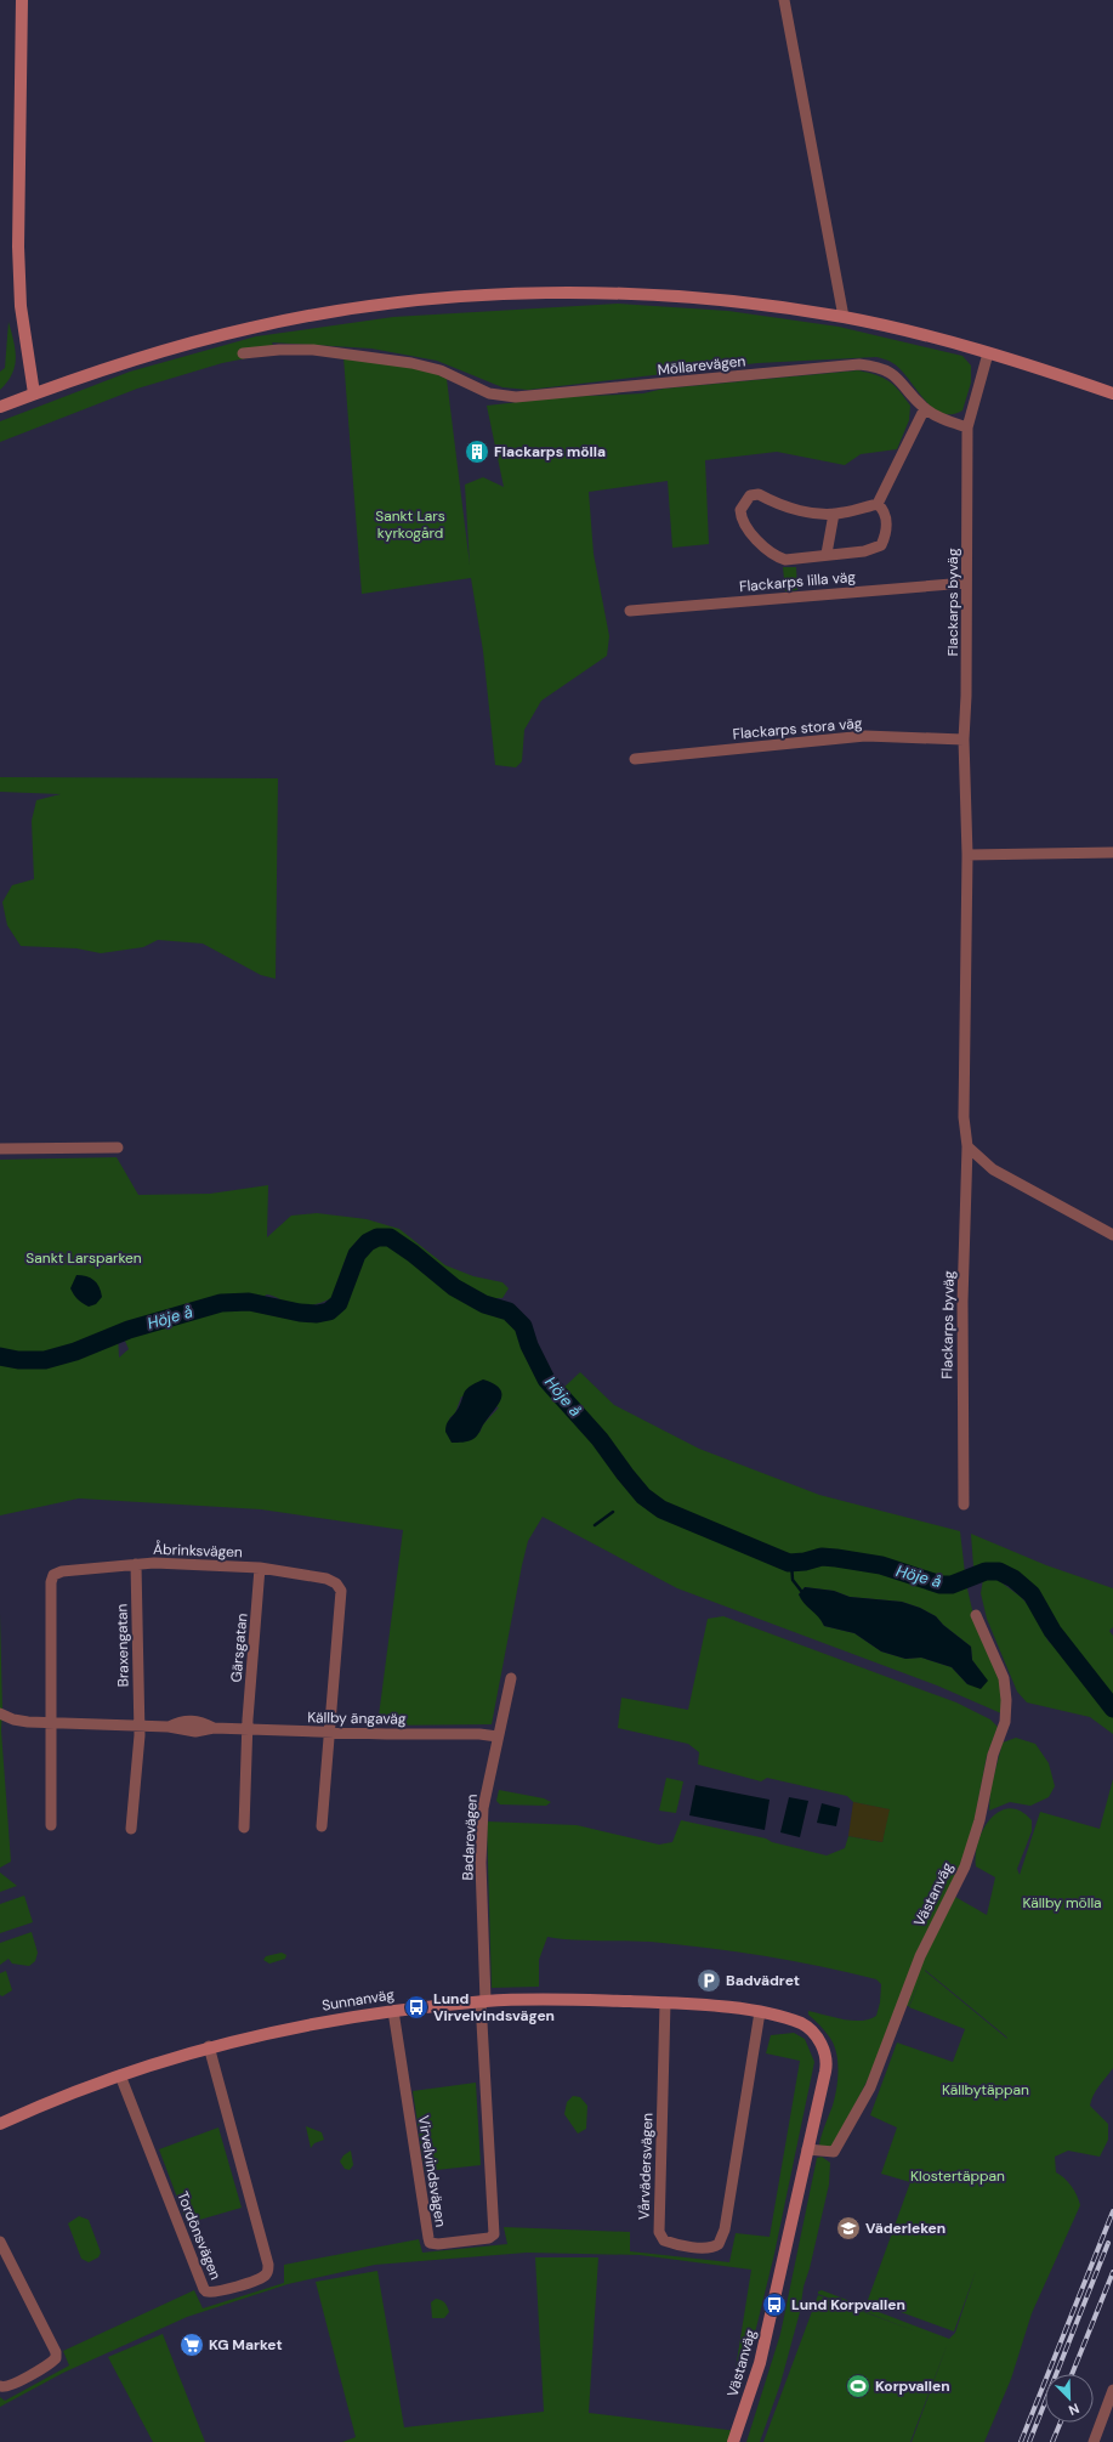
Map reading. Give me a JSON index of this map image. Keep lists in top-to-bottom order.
{
  "streets": {
    "main road": ["Västanväg", "Sunnanväg"],
    "street": [
      "Möllarevägen",
      "Flackarps lilla väg",
      "Flackarps byväg",
      "Flackarps stora väg",
      "Åbrinksvägen",
      "Braxengatan",
      "Gärsgatan",
      "Källby ängaväg",
      "Badarevägen",
      "Vårvädersvägen",
      "Virvelvindsvägen",
      "Tordönsvägen"
    ]
  },
  "crossings": [
    ["Möllarevägen", "Flackarps byväg"],
    ["Flackarps lilla väg", "Flackarps byväg"],
    ["Flackarps byväg", "Flackarps stora väg"],
    ["Åbrinksvägen", "Braxengatan"],
    ["Åbrinksvägen", "Gärsgatan"],
    ["Åbrinksvägen", "Källby ängaväg"],
    ["Braxengatan", "Källby ängaväg"],
    ["Gärsgatan", "Källby ängaväg"],
    ["Källby ängaväg", "Badarevägen"],
    ["Badarevägen", "Sunnanväg"],
    ["Badarevägen", "Virvelvindsvägen"],
    ["Västanväg", "Sunnanväg"],
    ["Sunnanväg", "Vårvädersvägen"],
    ["Sunnanväg", "Virvelvindsvägen"],
    ["Sunnanväg", "Tordönsvägen"]
  ],
  "water": ["Höje å"],
  "parks": [
    "Sankt Lars kyrkogård",
    "Sankt Larsparken",
    "Källby mölla",
    "Källbytäppan",
    "Klostertäppan"
  ],
  "places": {
    "building": ["Flackarps mölla"],
    "parking": ["Badvädret"],
    "bus stop": ["Lund Virvelvindsvägen", "Lund Korpvallen"],
    "school or university": ["Väderleken"],
    "supermarket": ["KG Market"],
    "sports": ["Korpvallen"]
  },
  "north": "bottom right"
}
